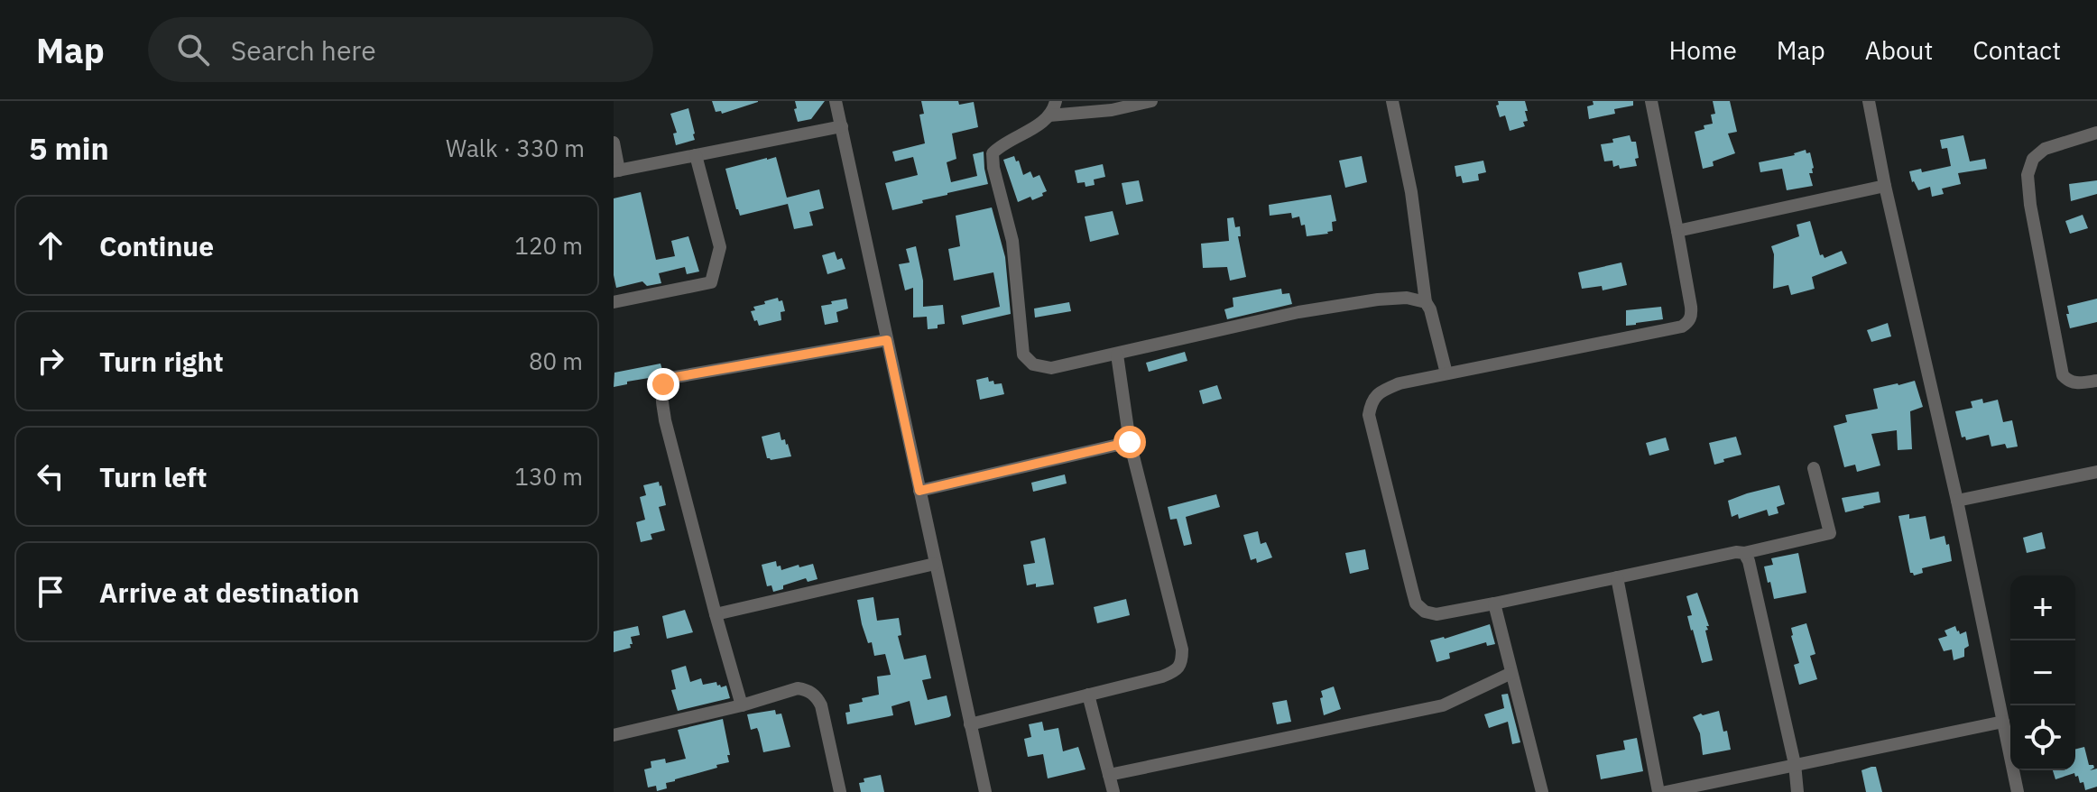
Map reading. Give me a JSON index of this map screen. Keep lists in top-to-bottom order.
{
  "page": {
    "header": "Map",
    "search": "Search here",
    "nav": [
      "Home",
      "Map",
      "About",
      "Contact"
    ],
    "heading": ["5 min", "Walk · 330 m"],
    "list": [
      ["Continue", "120 m"],
      ["Turn right", "80 m"],
      ["Turn left", "130 m"],
      "Arrive at destination"
    ],
    "map_buttons": ["+", "−"]
  }
}
